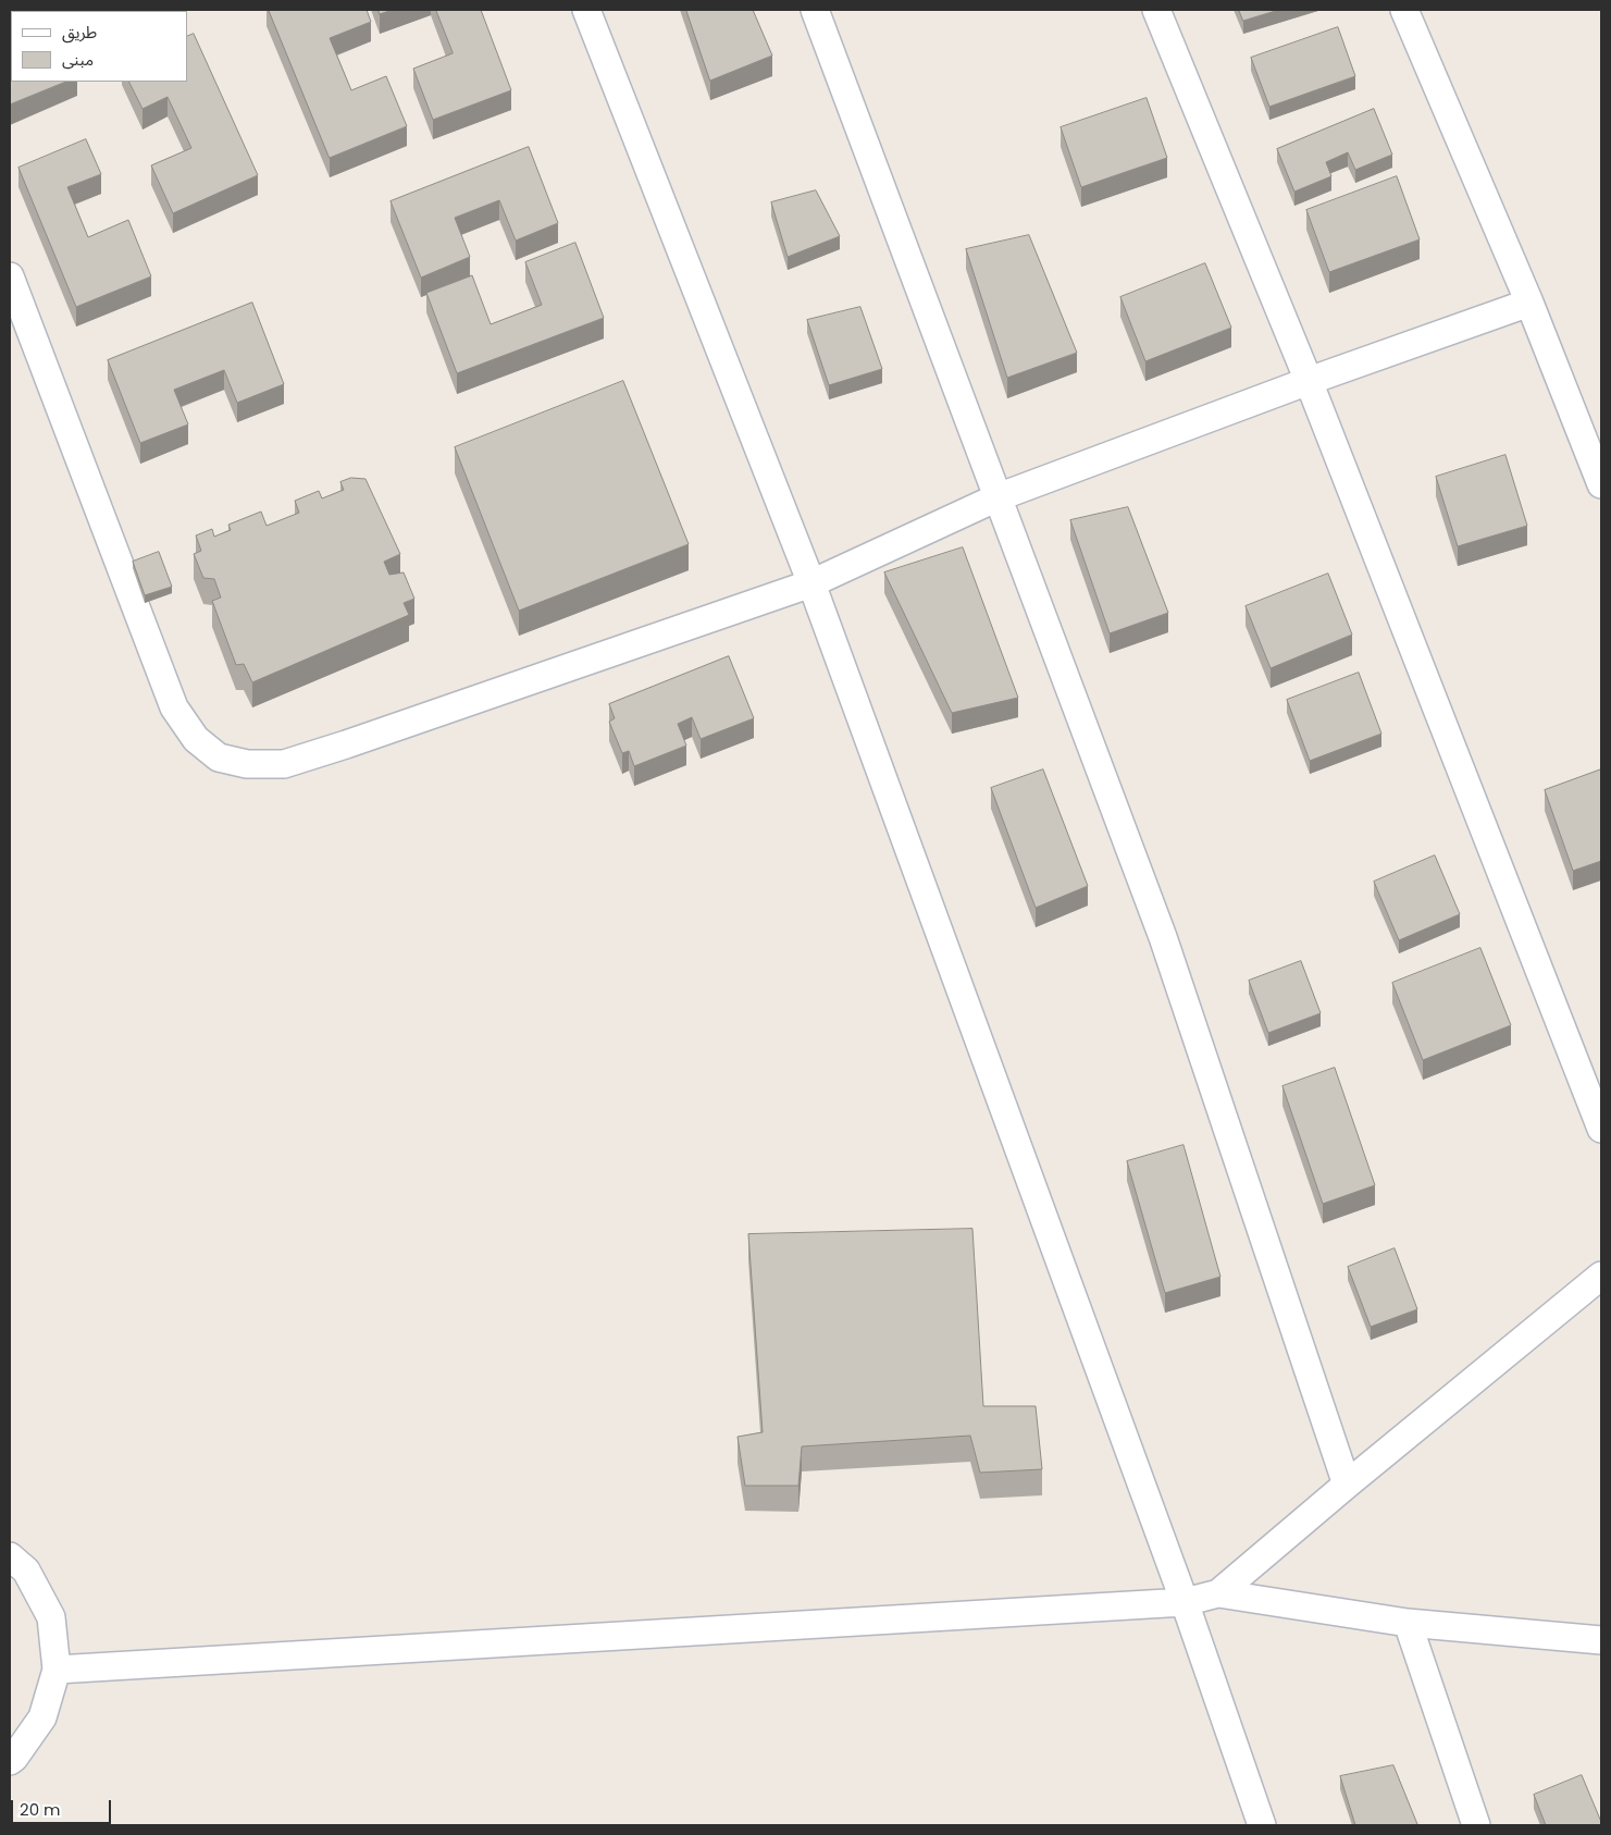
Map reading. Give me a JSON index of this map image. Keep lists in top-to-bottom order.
{
  "legend": ["طريق", "مبنى"],
  "scale_bar": "20 m"
}
